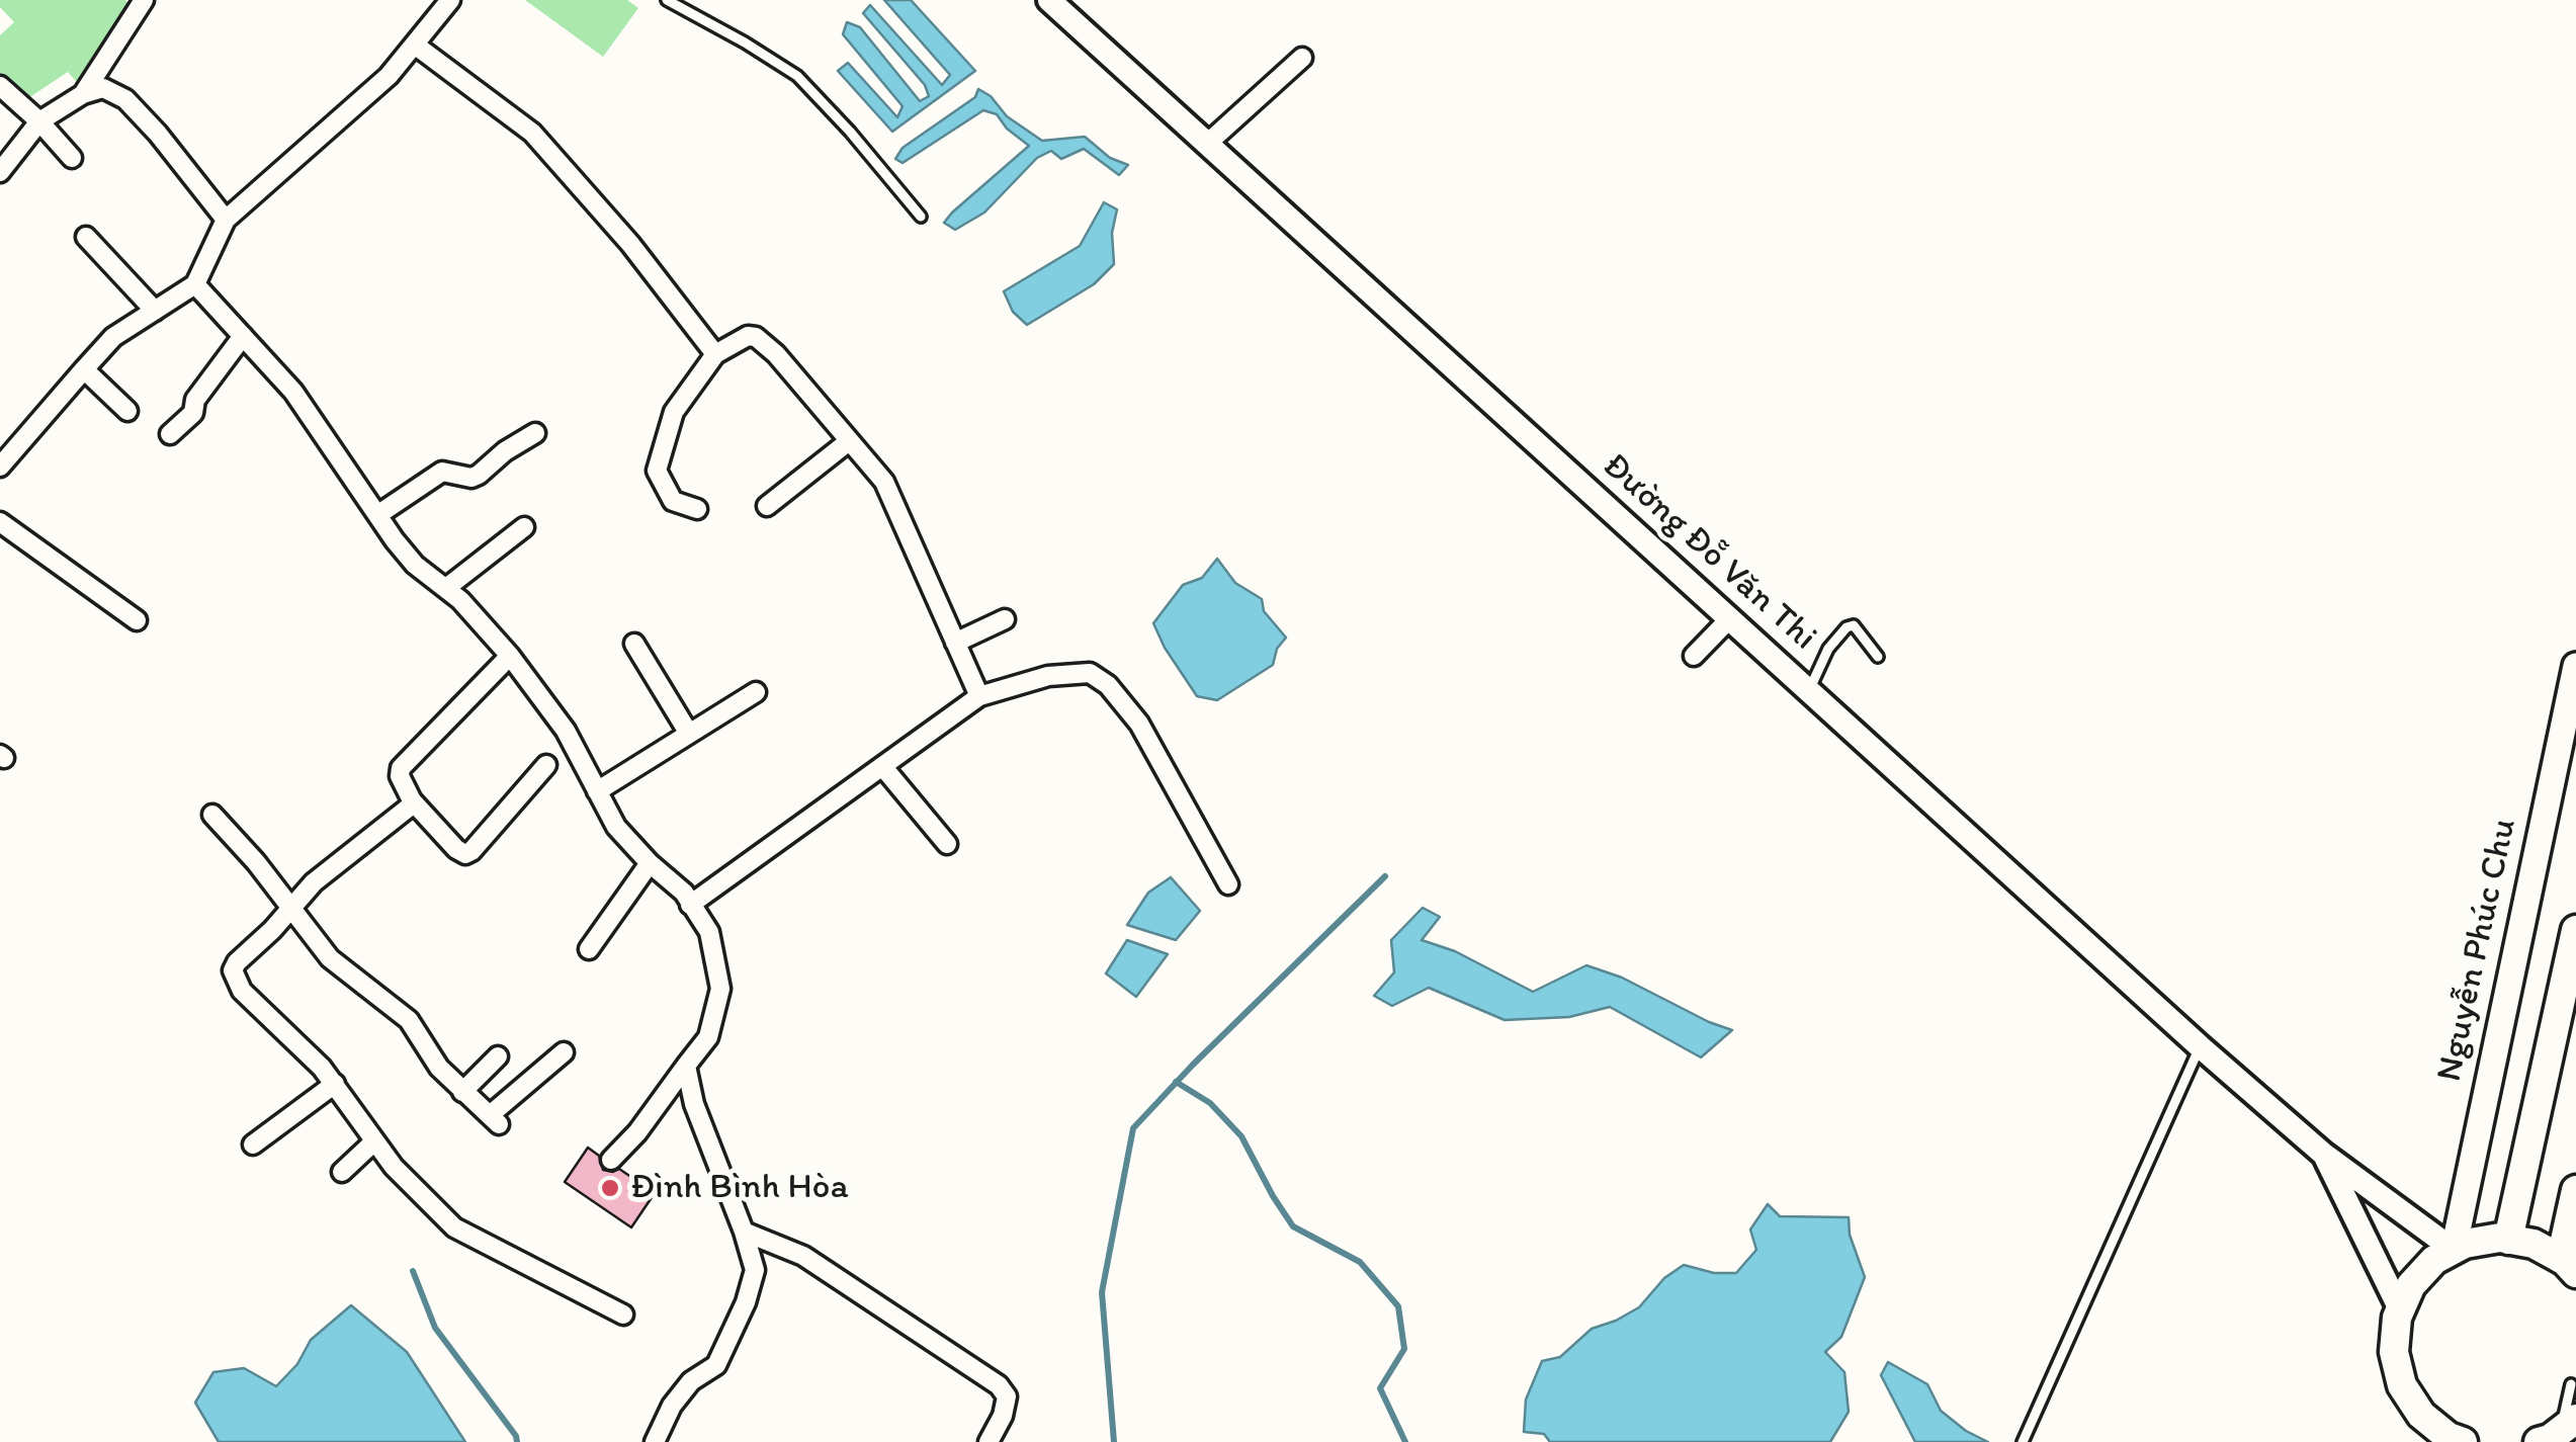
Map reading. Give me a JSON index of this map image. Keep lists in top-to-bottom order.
{
  "streets": {
    "main road": ["Nguyễn Phúc Chu"],
    "street": ["Đường Đỗ Văn Thi"]
  },
  "crossings": [
    ["Đường Đỗ Văn Thi", "Nguyễn Phúc Chu"]
  ],
  "places": ["Đình Bình Hòa"]
}
